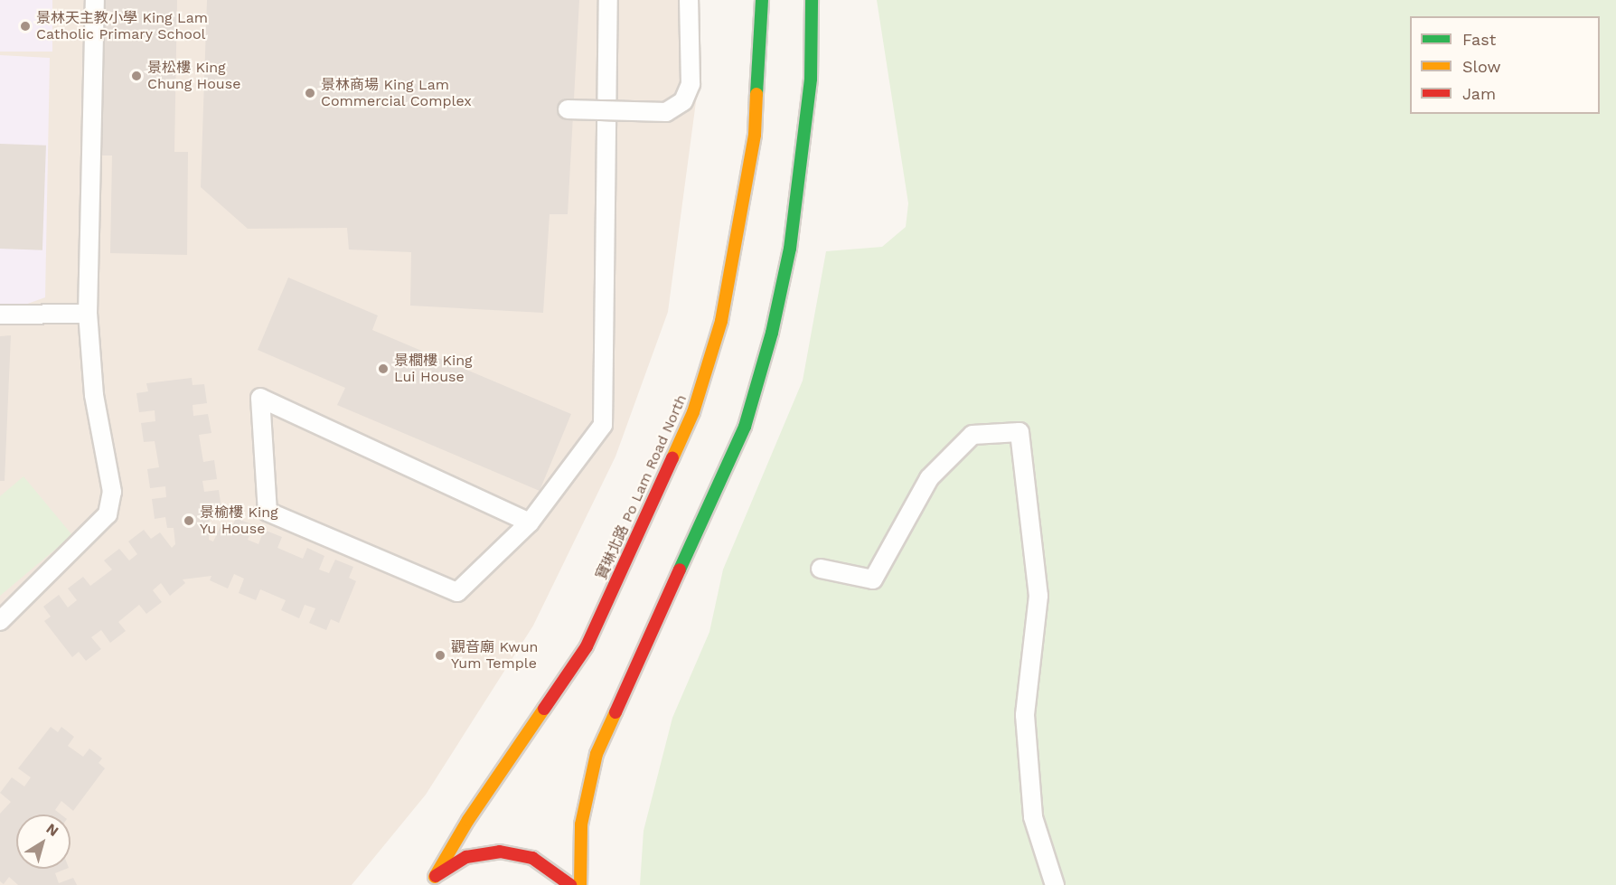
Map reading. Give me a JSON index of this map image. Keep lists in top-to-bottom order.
{
  "streets": {
    "main road": ["寶琳北路 Po Lam Road North"]
  },
  "places": [
    "景林天主教小學 King Lam Catholic Primary School",
    "景松樓 King Chung House",
    "景林商場 King Lam Commercial Complex",
    "景櫚樓 King Lui House",
    "景榆樓 King Yu House",
    "觀音廟 Kwun Yum Temple"
  ],
  "legend": ["Fast", "Slow", "Jam"],
  "north": "top right"
}
